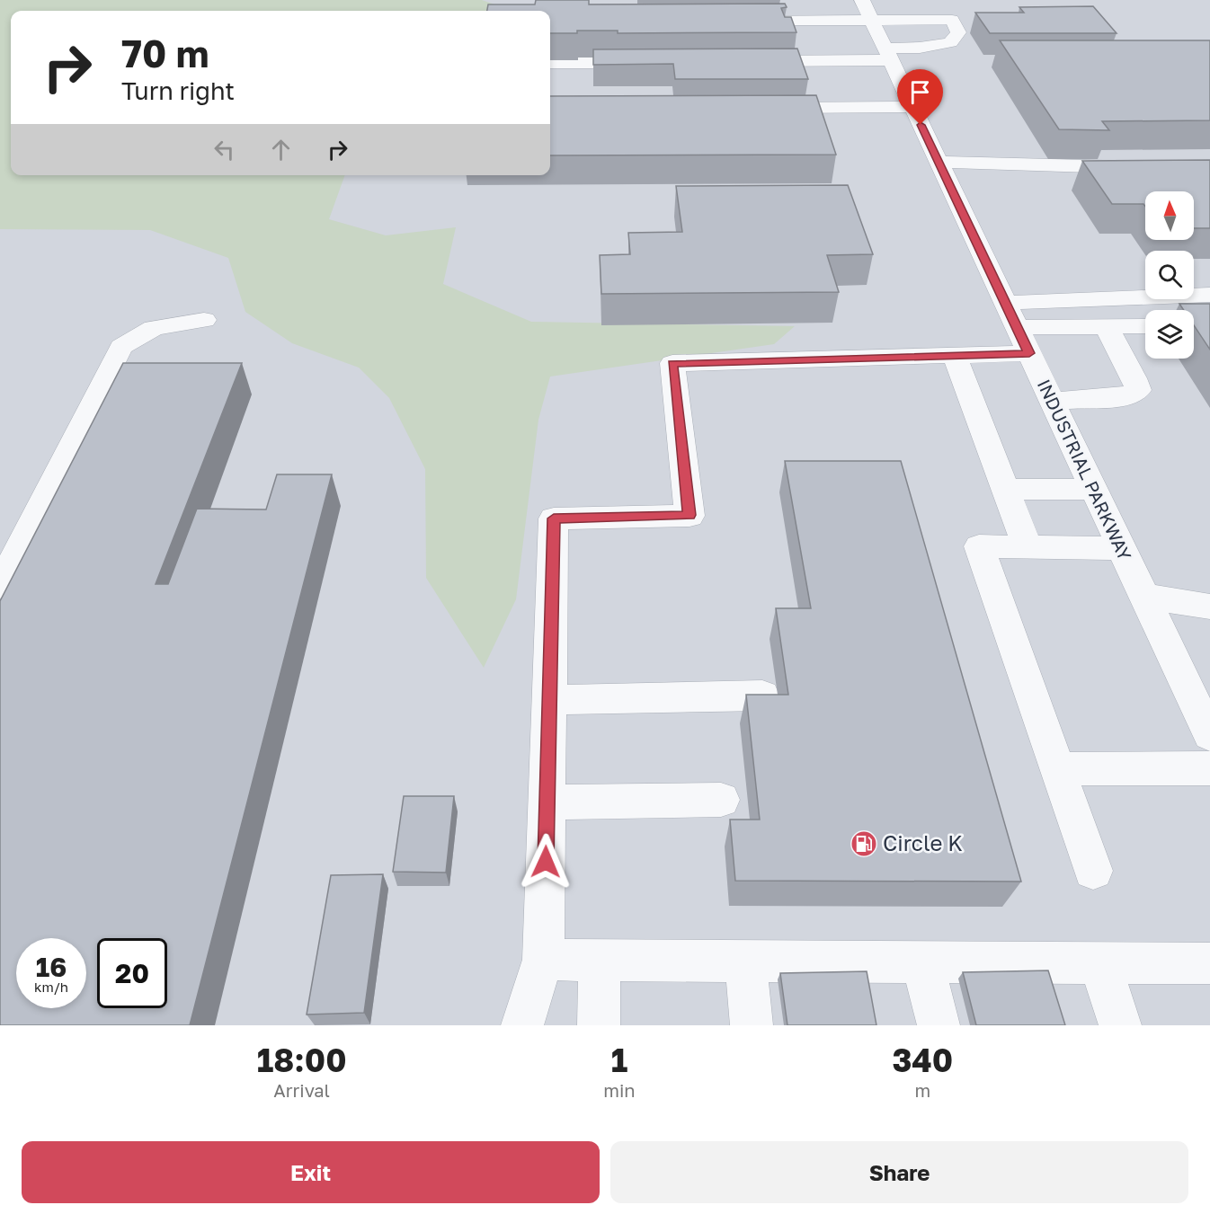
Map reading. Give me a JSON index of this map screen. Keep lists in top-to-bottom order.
{
  "streets": {
    "street": ["INDUSTRIAL PARKWAY"]
  },
  "places": {
    "fuel station": ["Circle K"]
  },
  "north": "top",
  "page": {
    "turn": ["70 m", "Turn right"],
    "speed": "16 km/h",
    "limit": "20",
    "eta": [
      "18:00",
      "Arrival",
      "1",
      "min",
      "340",
      "m"
    ],
    "buttons": ["Exit", "Share"]
  }
}
